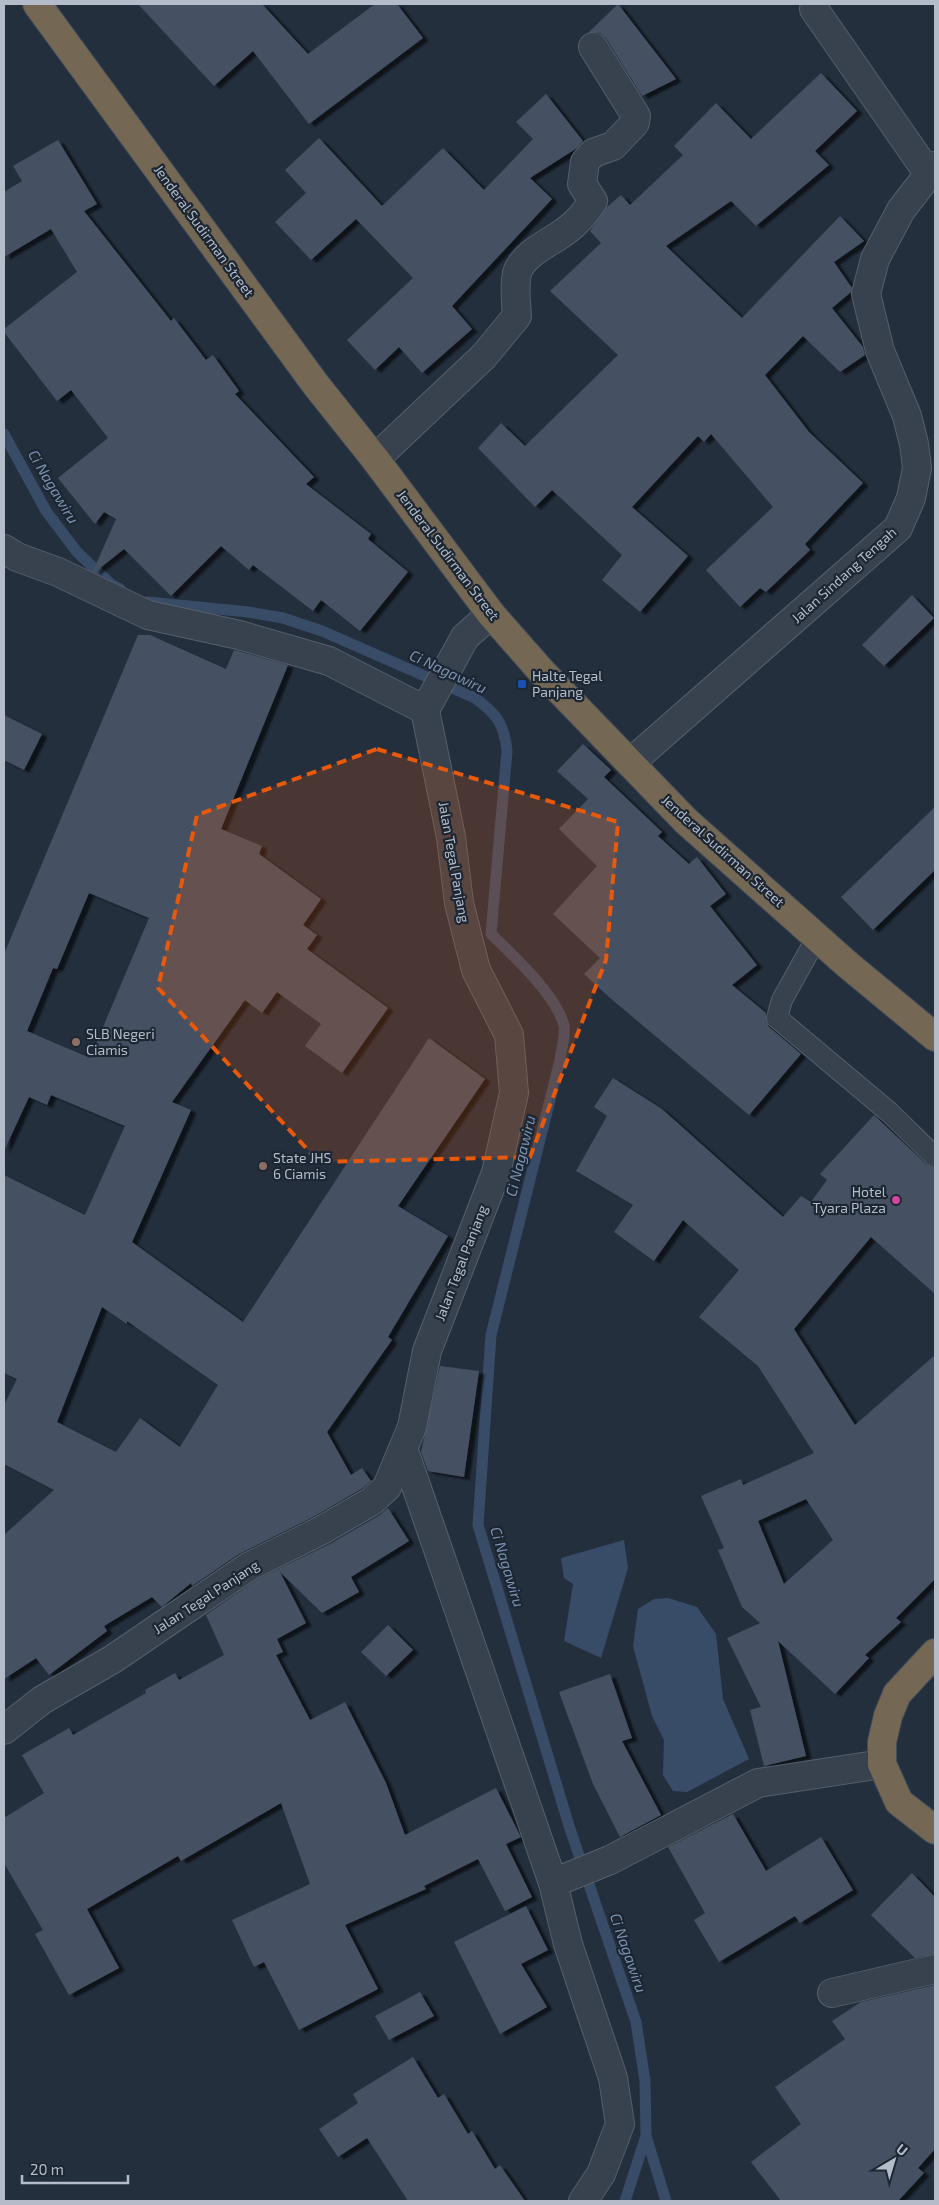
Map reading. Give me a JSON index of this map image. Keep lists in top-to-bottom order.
{
  "streets": {
    "highway": ["Jenderal Sudirman Street"],
    "street": ["Jalan Sindang Tengah", "Jalan Tegal Panjang"]
  },
  "crossings": [
    ["Jenderal Sudirman Street", "Jalan Sindang Tengah"]
  ],
  "water": ["Ci Nagawiru"],
  "places": {
    "transit": ["Halte Tegal Panjang"],
    "other": ["SLB Negeri Ciamis", "State JHS 6 Ciamis", "Hotel Tyara Plaza"]
  },
  "scale_bar": "20 m",
  "north": "top right"
}
